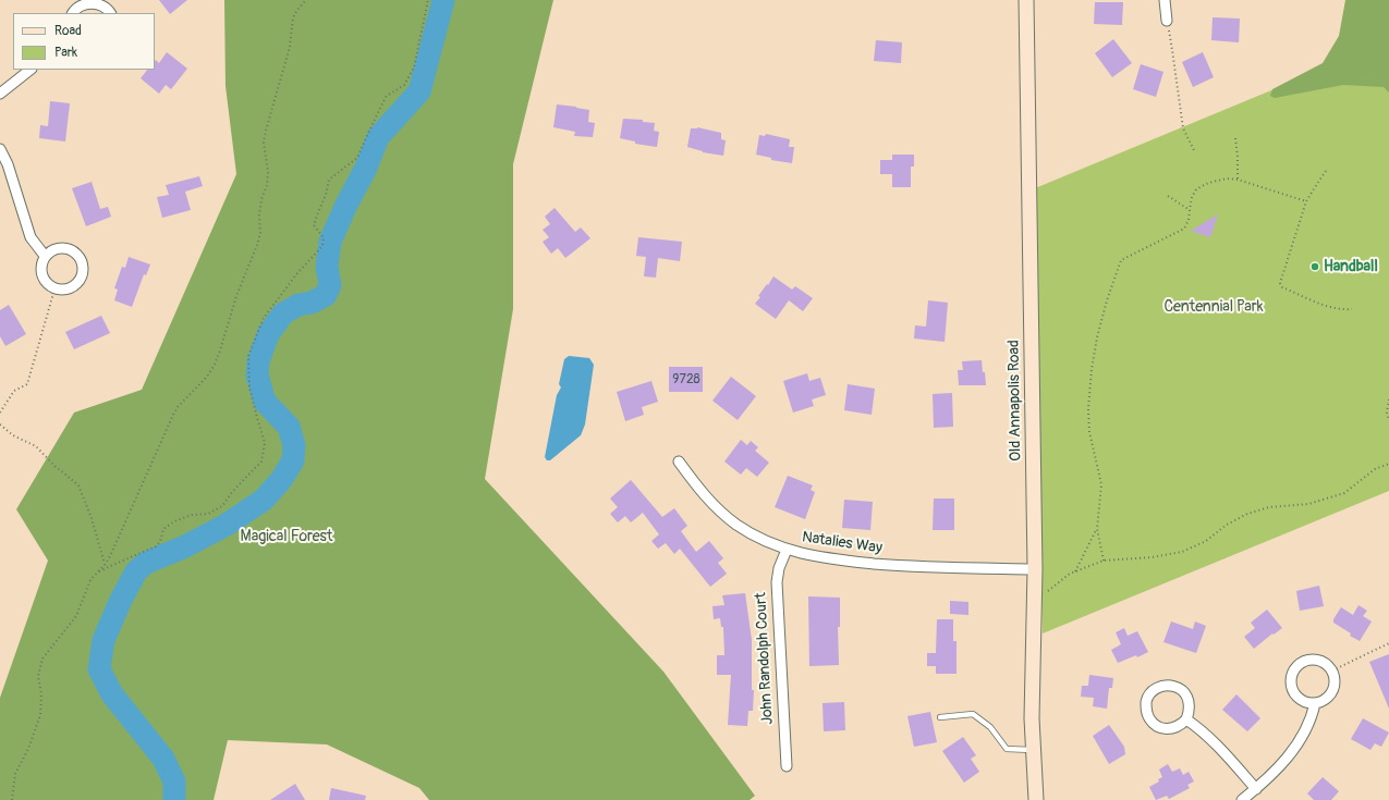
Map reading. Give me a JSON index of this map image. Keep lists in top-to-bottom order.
{
  "streets": {
    "street": ["Old Annapolis Road", "Natalies Way", "John Randolph Court"]
  },
  "crossings": [
    ["Old Annapolis Road", "Natalies Way"],
    ["Natalies Way", "John Randolph Court"]
  ],
  "parks": ["Centennial Park", "Magical Forest"],
  "places": ["Handball"],
  "house_numbers": ["9728"],
  "legend": ["Road", "Park"]
}
